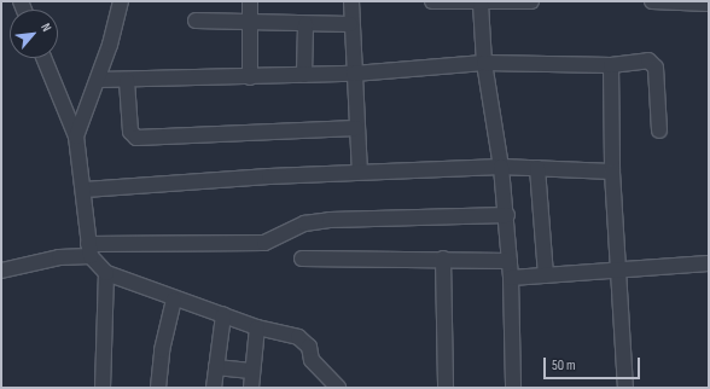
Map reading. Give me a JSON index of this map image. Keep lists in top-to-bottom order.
{
  "scale_bar": "50 m",
  "north": "top right"
}
